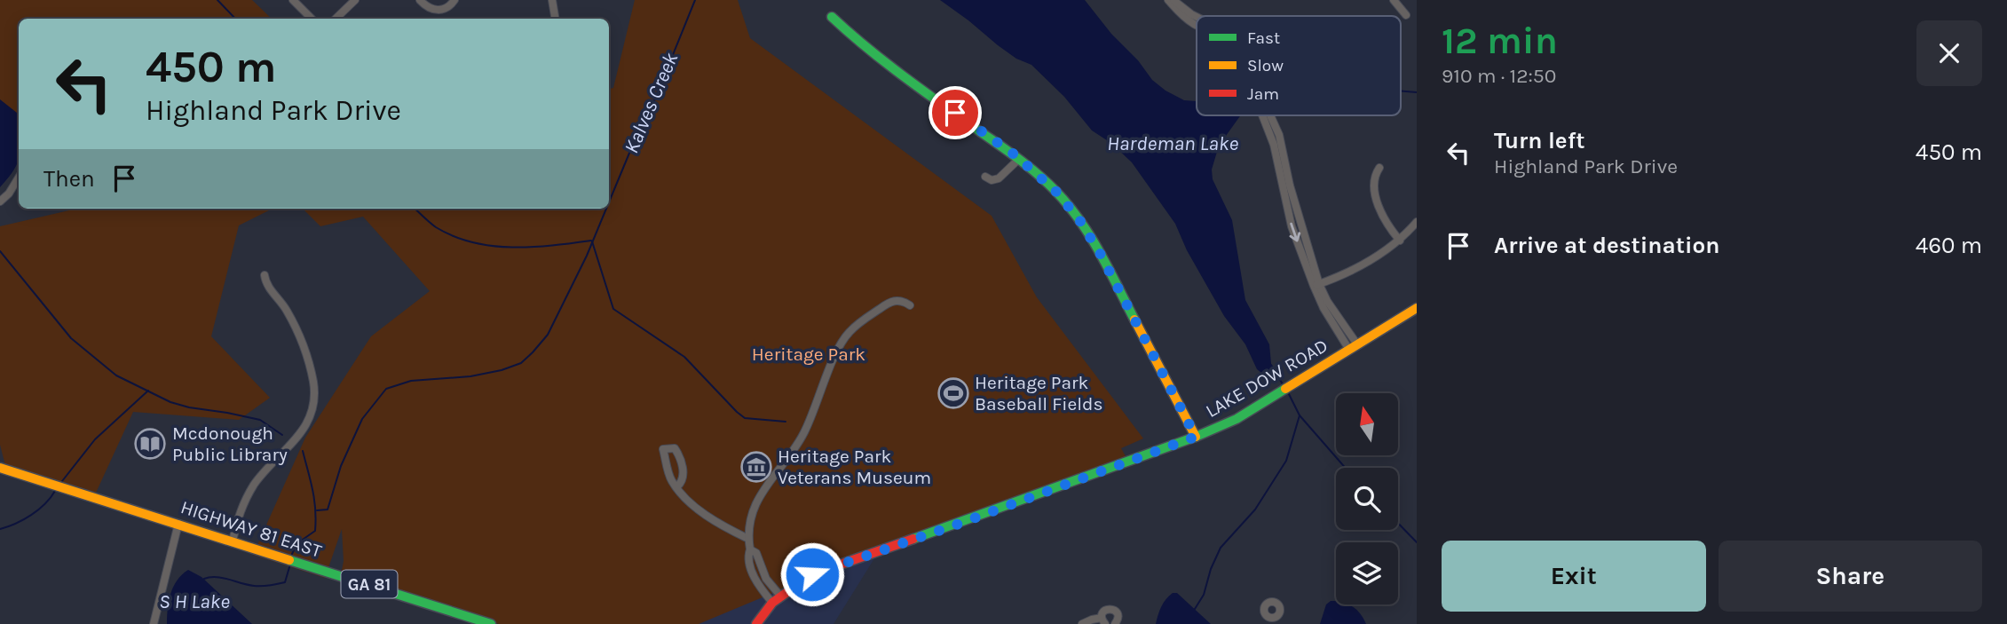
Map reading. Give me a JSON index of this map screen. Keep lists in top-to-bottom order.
{
  "streets": {
    "street": ["LAKE DOW ROAD", "HIGHWAY 81 EAST", "GA 81"]
  },
  "water": ["Kalves Creek", "Hardeman Lake", "S H Lake"],
  "parks": ["Heritage Park"],
  "places": {
    "sports": ["Heritage Park Baseball Fields"],
    "library": ["Mcdonough Public Library"],
    "museum": ["Heritage Park Veterans Museum"]
  },
  "legend": ["Fast", "Slow", "Jam"],
  "north": "top",
  "page": {
    "heading": ["12 min", "910 m · 12:50"],
    "turn": ["450 m", "Highland Park Drive"],
    "list": [
      {
        "name": "Turn left",
        "note": "Highland Park Drive",
        "value": "450 m"
      },
      {
        "name": "Arrive at destination",
        "value": "460 m"
      }
    ],
    "then": "Then",
    "buttons": ["Exit", "Share"]
  }
}
